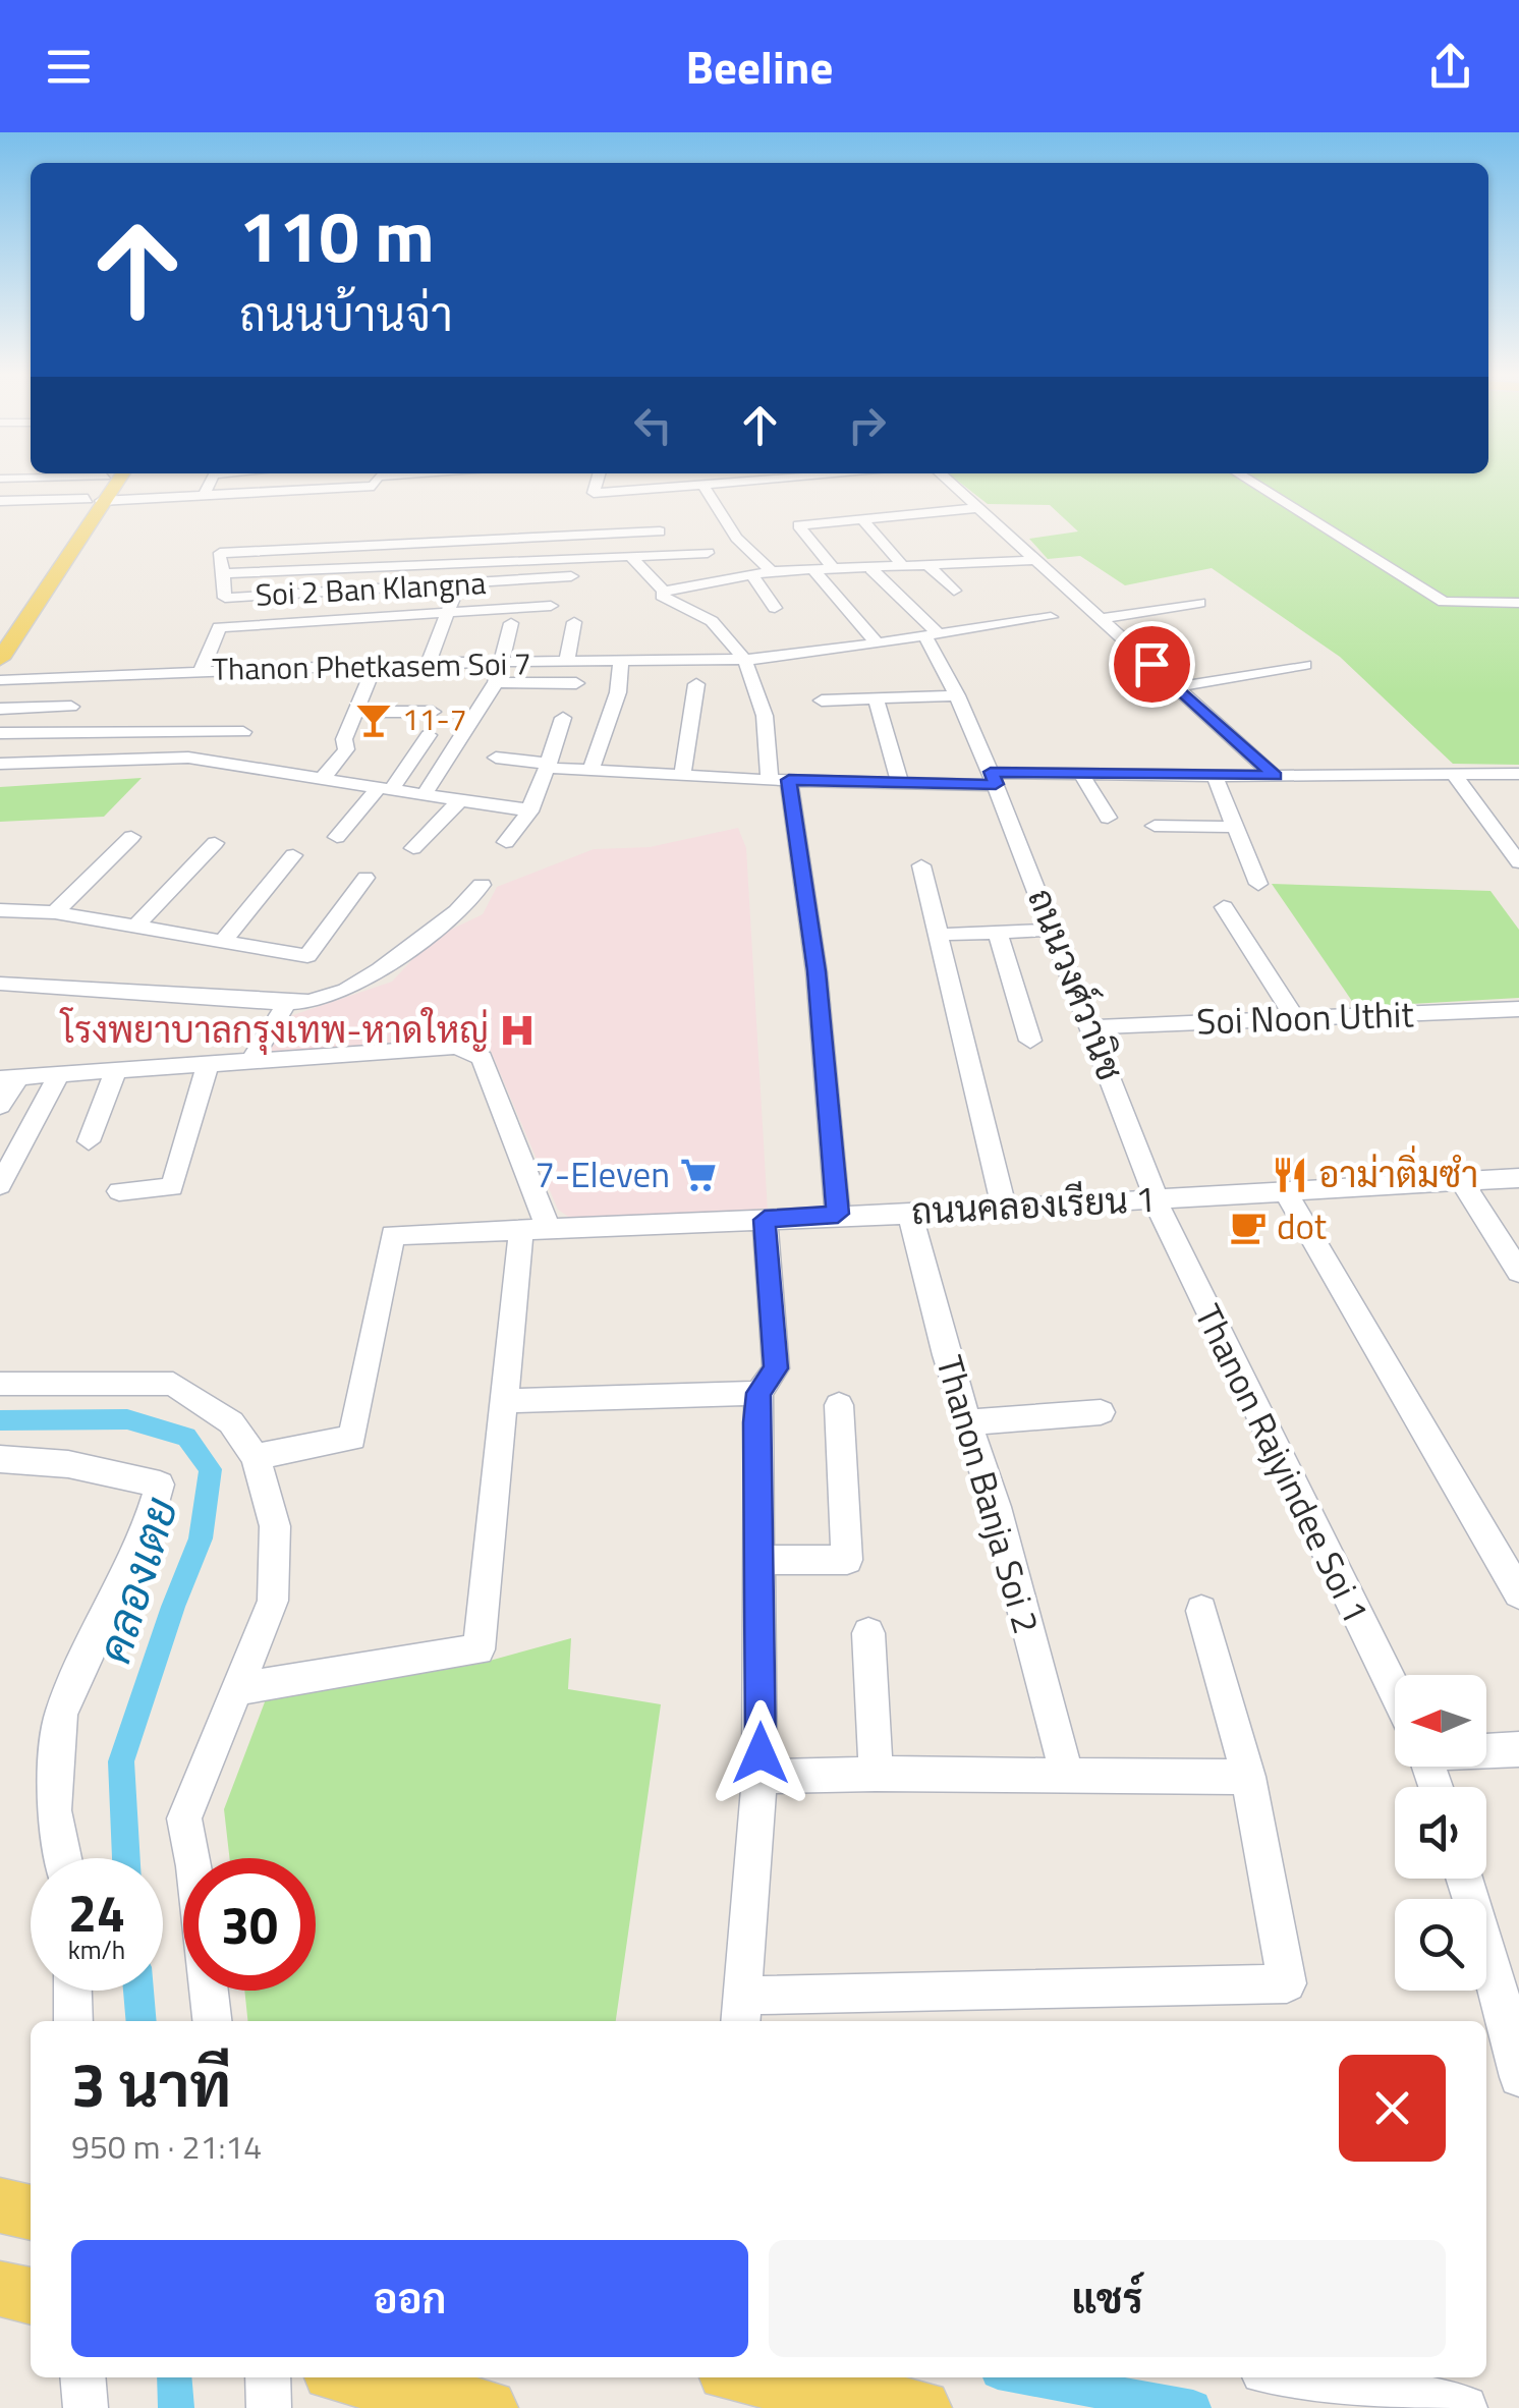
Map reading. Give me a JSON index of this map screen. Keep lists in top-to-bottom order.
{
  "streets": {
    "street": [
      "Soi 2 Ban Klangna",
      "Thanon Phetkasem Soi 7",
      "ถนนวงศ์วานิช",
      "Soi Noon Uthit",
      "ถนนคลองเรียน 1",
      "Thanon Rajyindee Soi 1",
      "Thanon Banja Soi 2"
    ]
  },
  "crossings": [
    ["Thanon Phetkasem Soi 7", "ถนนวงศ์วานิช"],
    ["ถนนวงศ์วานิช", "Soi Noon Uthit"],
    ["ถนนวงศ์วานิช", "ถนนคลองเรียน 1"],
    ["ถนนวงศ์วานิช", "Thanon Rajyindee Soi 1"],
    ["ถนนคลองเรียน 1", "Thanon Rajyindee Soi 1"],
    ["ถนนคลองเรียน 1", "Thanon Banja Soi 2"]
  ],
  "water": ["คลองเตย"],
  "places": {
    "bar": ["11-7"],
    "hospital": ["โรงพยาบาลกรุงเทพ-หาดใหญ่"],
    "supermarket": ["7-Eleven"],
    "restaurant": ["อาม่าติ่มซำ"],
    "cafe": ["dot"]
  },
  "north": "left",
  "page": {
    "header": "Beeline",
    "turn": ["110 m", "ถนนบ้านจ่า"],
    "speed": "24 km/h",
    "limit": "30",
    "heading": ["3 นาที", "950 m · 21:14"],
    "buttons": ["ออก", "แชร์"]
  }
}
